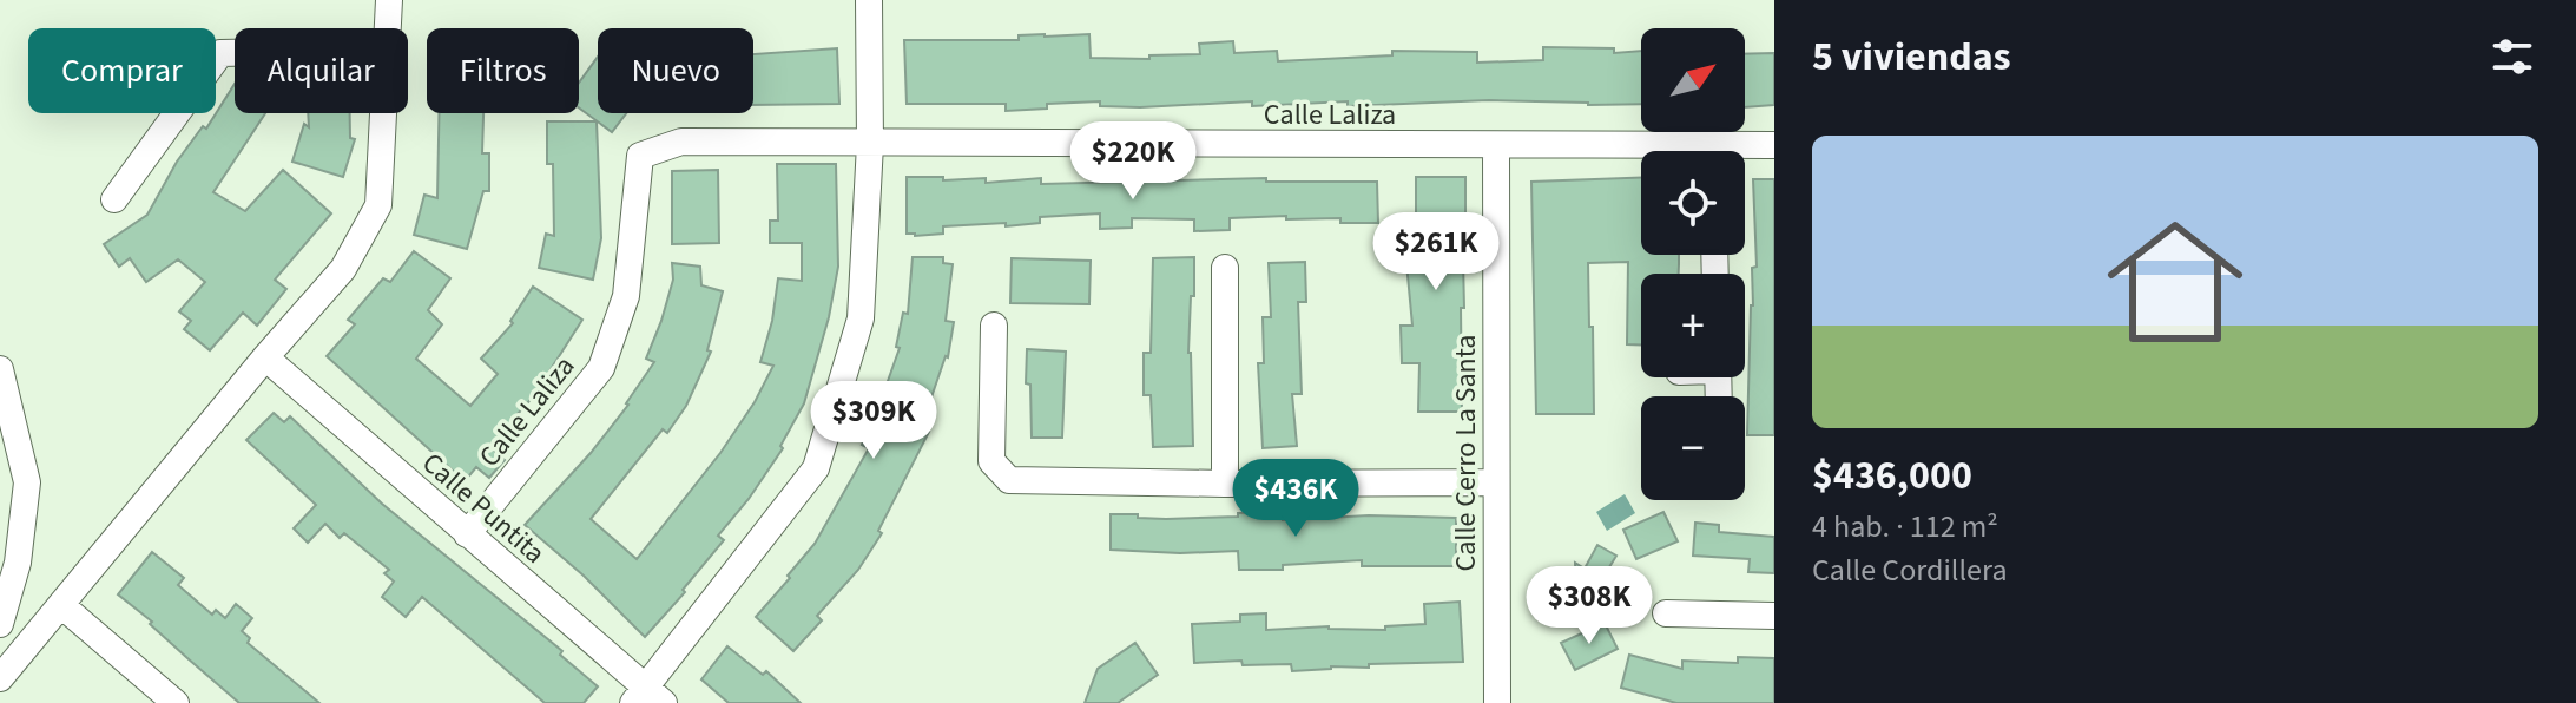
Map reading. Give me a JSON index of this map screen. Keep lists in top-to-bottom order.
{
  "streets": {
    "street": ["Calle Laliza", "Calle Cerro La Santa", "Calle Puntita"]
  },
  "crossings": [
    ["Calle Laliza", "Calle Cerro La Santa"],
    ["Calle Laliza", "Calle Puntita"]
  ],
  "north": "top right",
  "page": {
    "heading": "5 viviendas",
    "map_buttons": ["+", "−"],
    "chip": [
      "Comprar",
      "Alquilar",
      "Filtros",
      "Nuevo"
    ],
    "list": [
      {
        "name": "$436,000",
        "note": "4 hab. · 112 m² · Calle Cordillera"
      }
    ],
    "price": [
      "$220K",
      "$261K",
      "$309K",
      "$436K",
      "$308K"
    ]
  }
}
